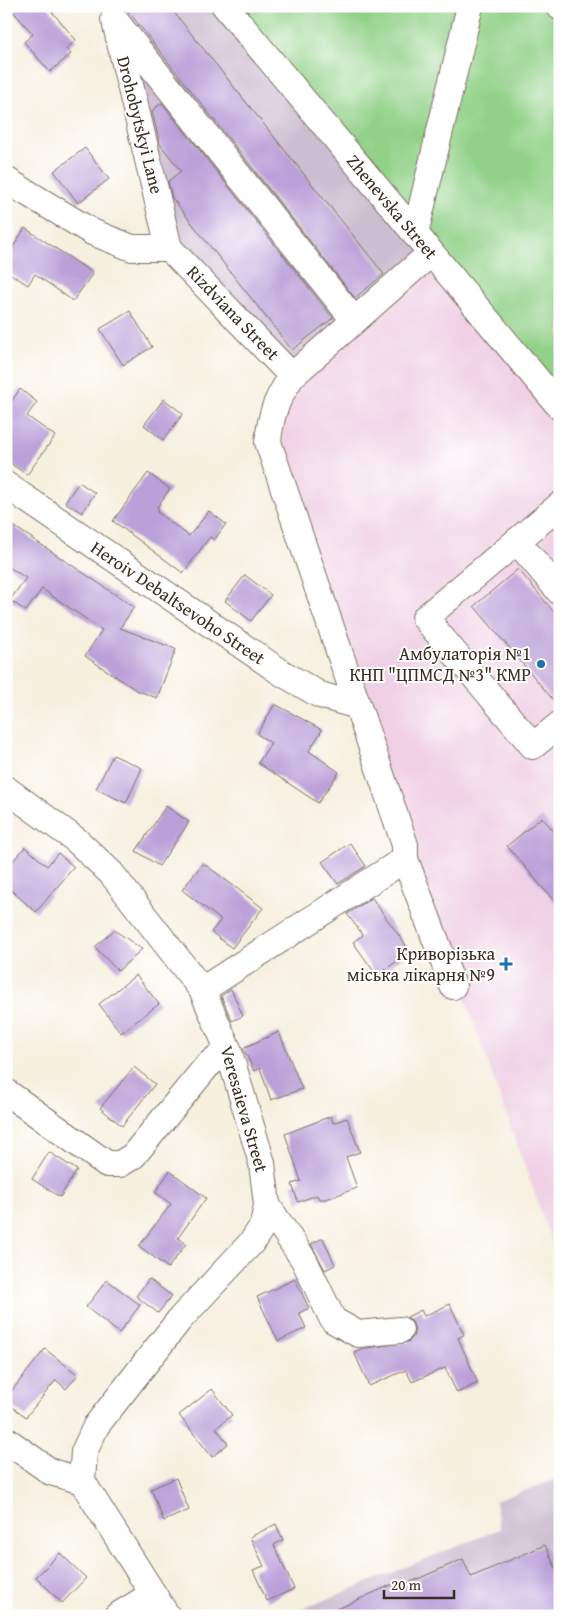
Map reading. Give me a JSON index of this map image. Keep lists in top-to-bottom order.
{
  "streets": {
    "street": [
      "Drohobytskyi Lane",
      "Zhenevska Street",
      "Rizdviana Street",
      "Heroiv Debaltsevoho Street",
      "Veresaieva Street"
    ]
  },
  "crossings": [
    ["Drohobytskyi Lane", "Rizdviana Street"],
    ["Zhenevska Street", "Rizdviana Street"]
  ],
  "places": {
    "other": ["Амбулаторія №1 КНП \"ЦПМСД №3\" КМР"],
    "health": ["Криворізька міська лікарня №9"]
  },
  "scale_bar": "20 m"
}
